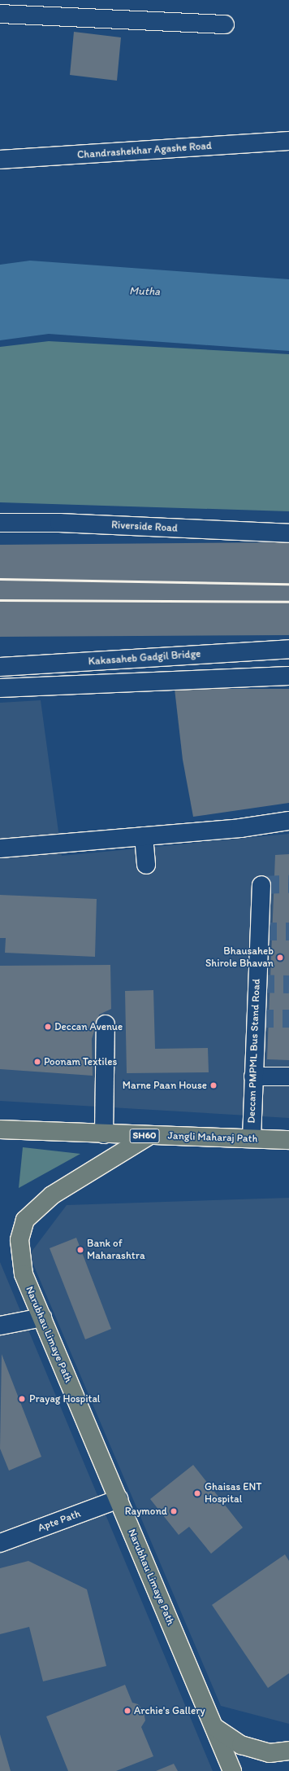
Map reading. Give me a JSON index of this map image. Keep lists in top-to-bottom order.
{
  "streets": {
    "main road": ["SH60", "Jangli Maharaj Path", "Narubhau Limaye Path"],
    "street": [
      "Chandrashekhar Agashe Road",
      "Riverside Road",
      "Kakasaheb Gadgil Bridge",
      "Deccan PMPML Bus Stand Road",
      "Apte Path"
    ]
  },
  "crossings": [
    ["Deccan PMPML Bus Stand Road", "Jangli Maharaj Path"],
    ["Jangli Maharaj Path", "Narubhau Limaye Path"],
    ["Narubhau Limaye Path", "Apte Path"]
  ],
  "water": ["Mutha"],
  "places": [
    "Bhausaheb Shirole Bhavan",
    "Deccan Avenue",
    "Poonam Textiles",
    "Marne Paan House",
    "Bank of Maharashtra",
    "Prayag Hospital",
    "Ghaisas ENT Hospital",
    "Raymond",
    "Archie's Gallery"
  ]
}
